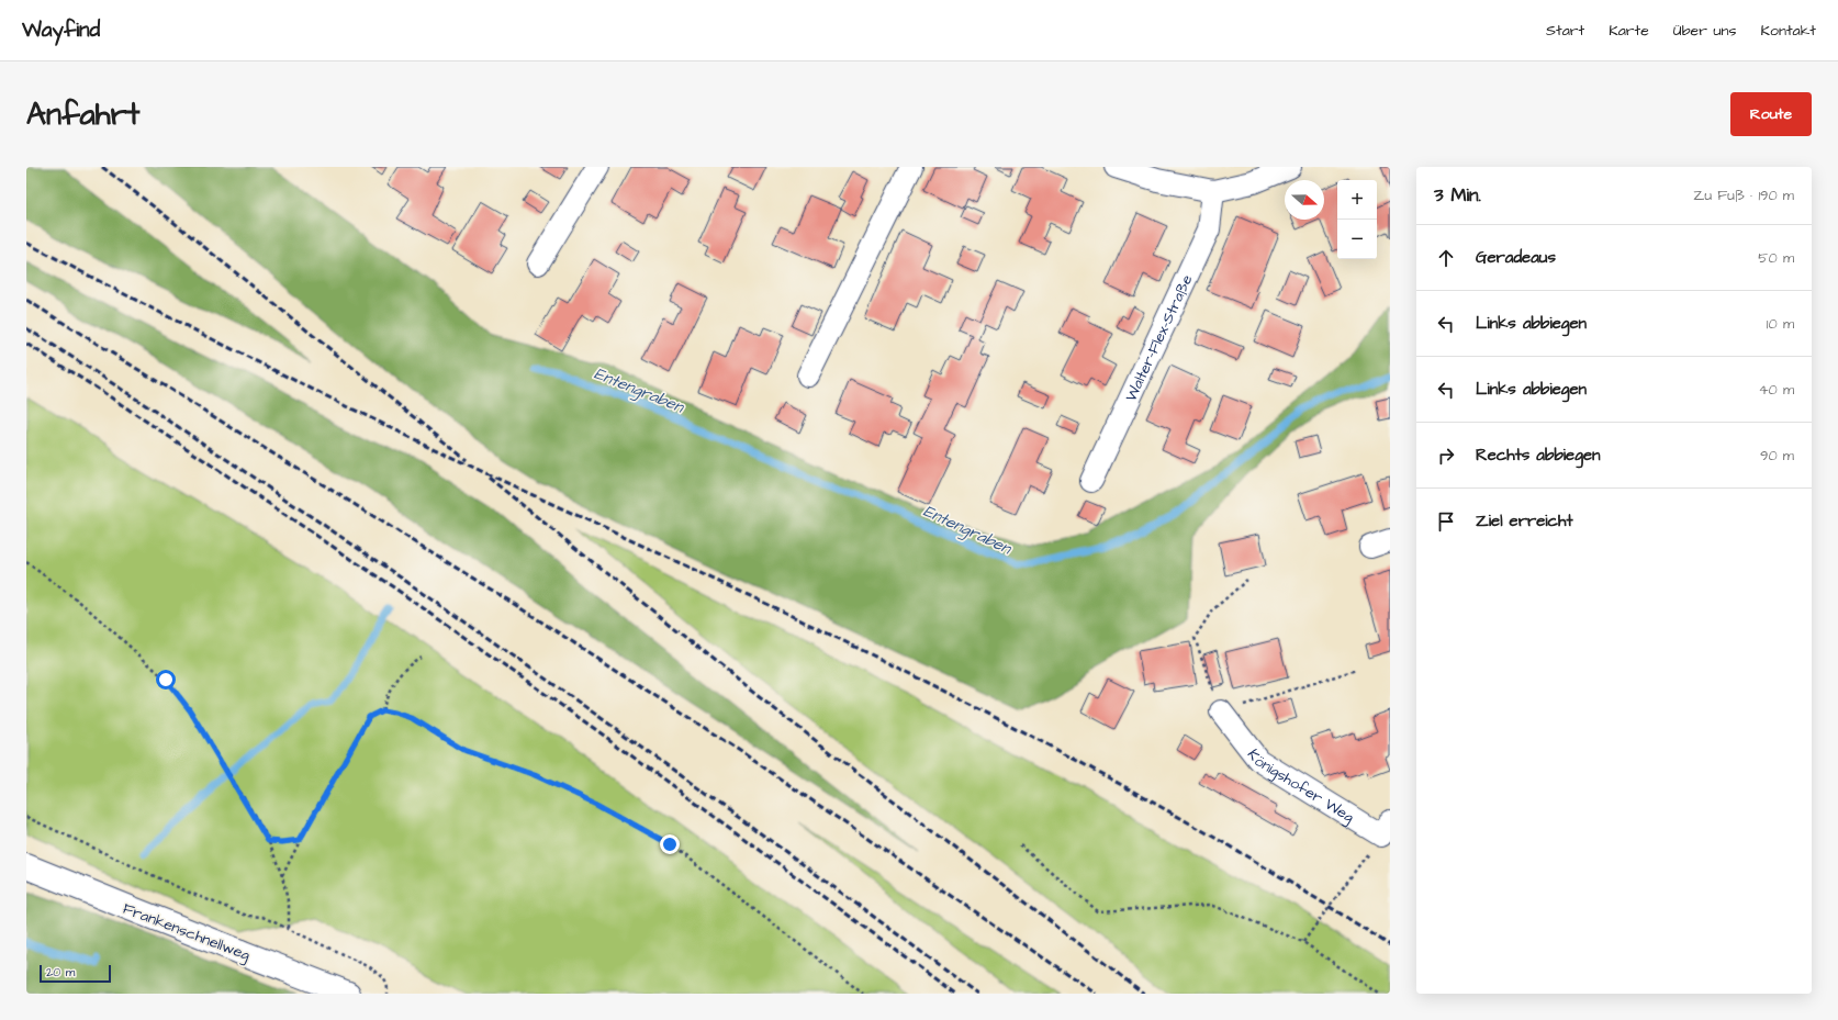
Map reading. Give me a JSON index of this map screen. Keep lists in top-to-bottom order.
{
  "streets": {
    "main road": ["Frankenschnellweg"],
    "street": ["Walter-Flex-Straße", "Königshofer Weg"]
  },
  "water": ["Entengraben"],
  "scale_bar": "20 m",
  "north": "right",
  "page": {
    "header": "Wayfind",
    "nav": [
      "Start",
      "Karte",
      "Über uns",
      "Kontakt"
    ],
    "buttons": "Route",
    "title": "Anfahrt",
    "heading": ["3 Min.", "Zu Fuß · 190 m"],
    "map_buttons": ["+", "−"],
    "list": [
      ["Geradeaus", "50 m"],
      ["Links abbiegen", "10 m"],
      ["Links abbiegen", "40 m"],
      ["Rechts abbiegen", "90 m"],
      "Ziel erreicht"
    ],
    "scale": "20 m"
  }
}
